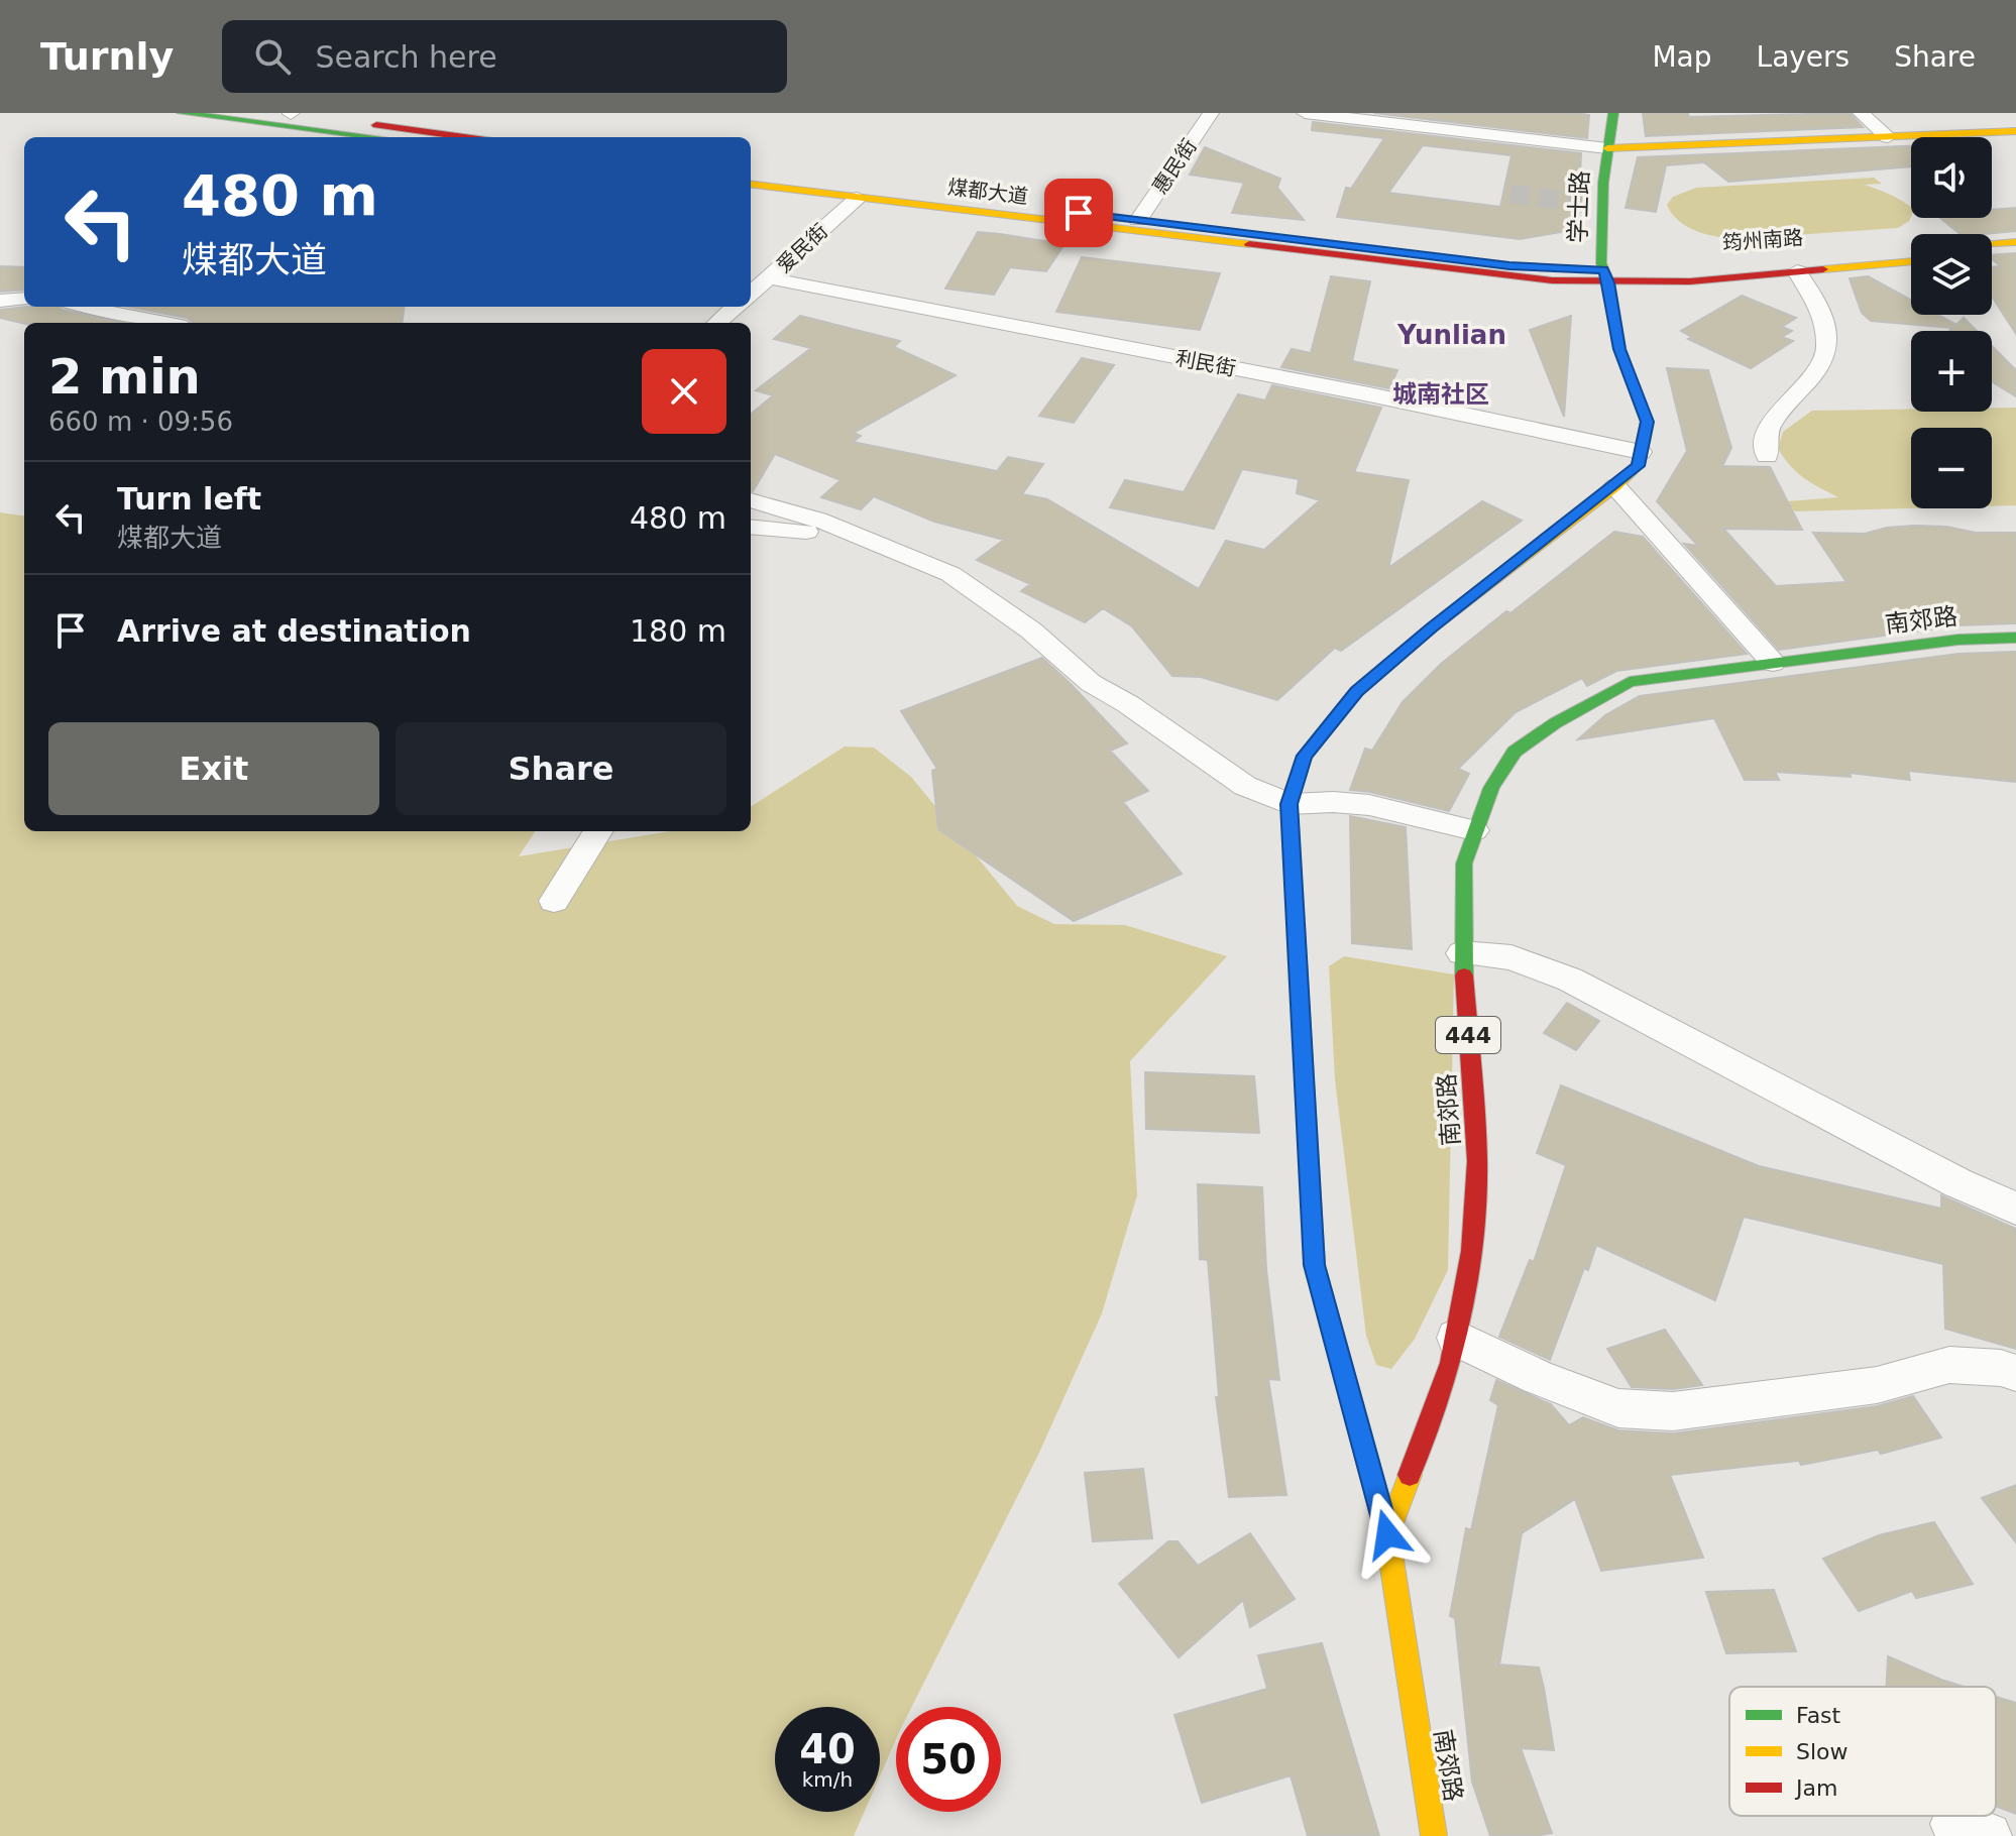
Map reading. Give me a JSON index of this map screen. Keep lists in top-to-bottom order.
{
  "streets": {
    "main road": [
      "煤都大道",
      "学士路",
      "筠州南路",
      "南郊路",
      "444"
    ],
    "street": ["惠民街", "爱民街", "利民街"]
  },
  "crossings": [
    ["惠民街", "煤都大道"],
    ["煤都大道", "学士路"],
    ["煤都大道", "筠州南路"],
    ["煤都大道", "爱民街"],
    ["学士路", "筠州南路"],
    ["学士路", "利民街"],
    ["爱民街", "利民街"]
  ],
  "districts": ["Yunlian", "城南社区"],
  "legend": ["Fast", "Slow", "Jam"],
  "page": {
    "header": "Turnly",
    "search": "Search here",
    "nav": ["Map", "Layers", "Share"],
    "map_buttons": ["+", "−"],
    "turn": ["480 m", "煤都大道"],
    "heading": ["2 min", "660 m · 09:56"],
    "list": [
      {
        "name": "Turn left",
        "note": "煤都大道",
        "value": "480 m"
      },
      {
        "name": "Arrive at destination",
        "value": "180 m"
      }
    ],
    "buttons": ["Exit", "Share"],
    "speed": "40 km/h",
    "limit": "50"
  }
}
